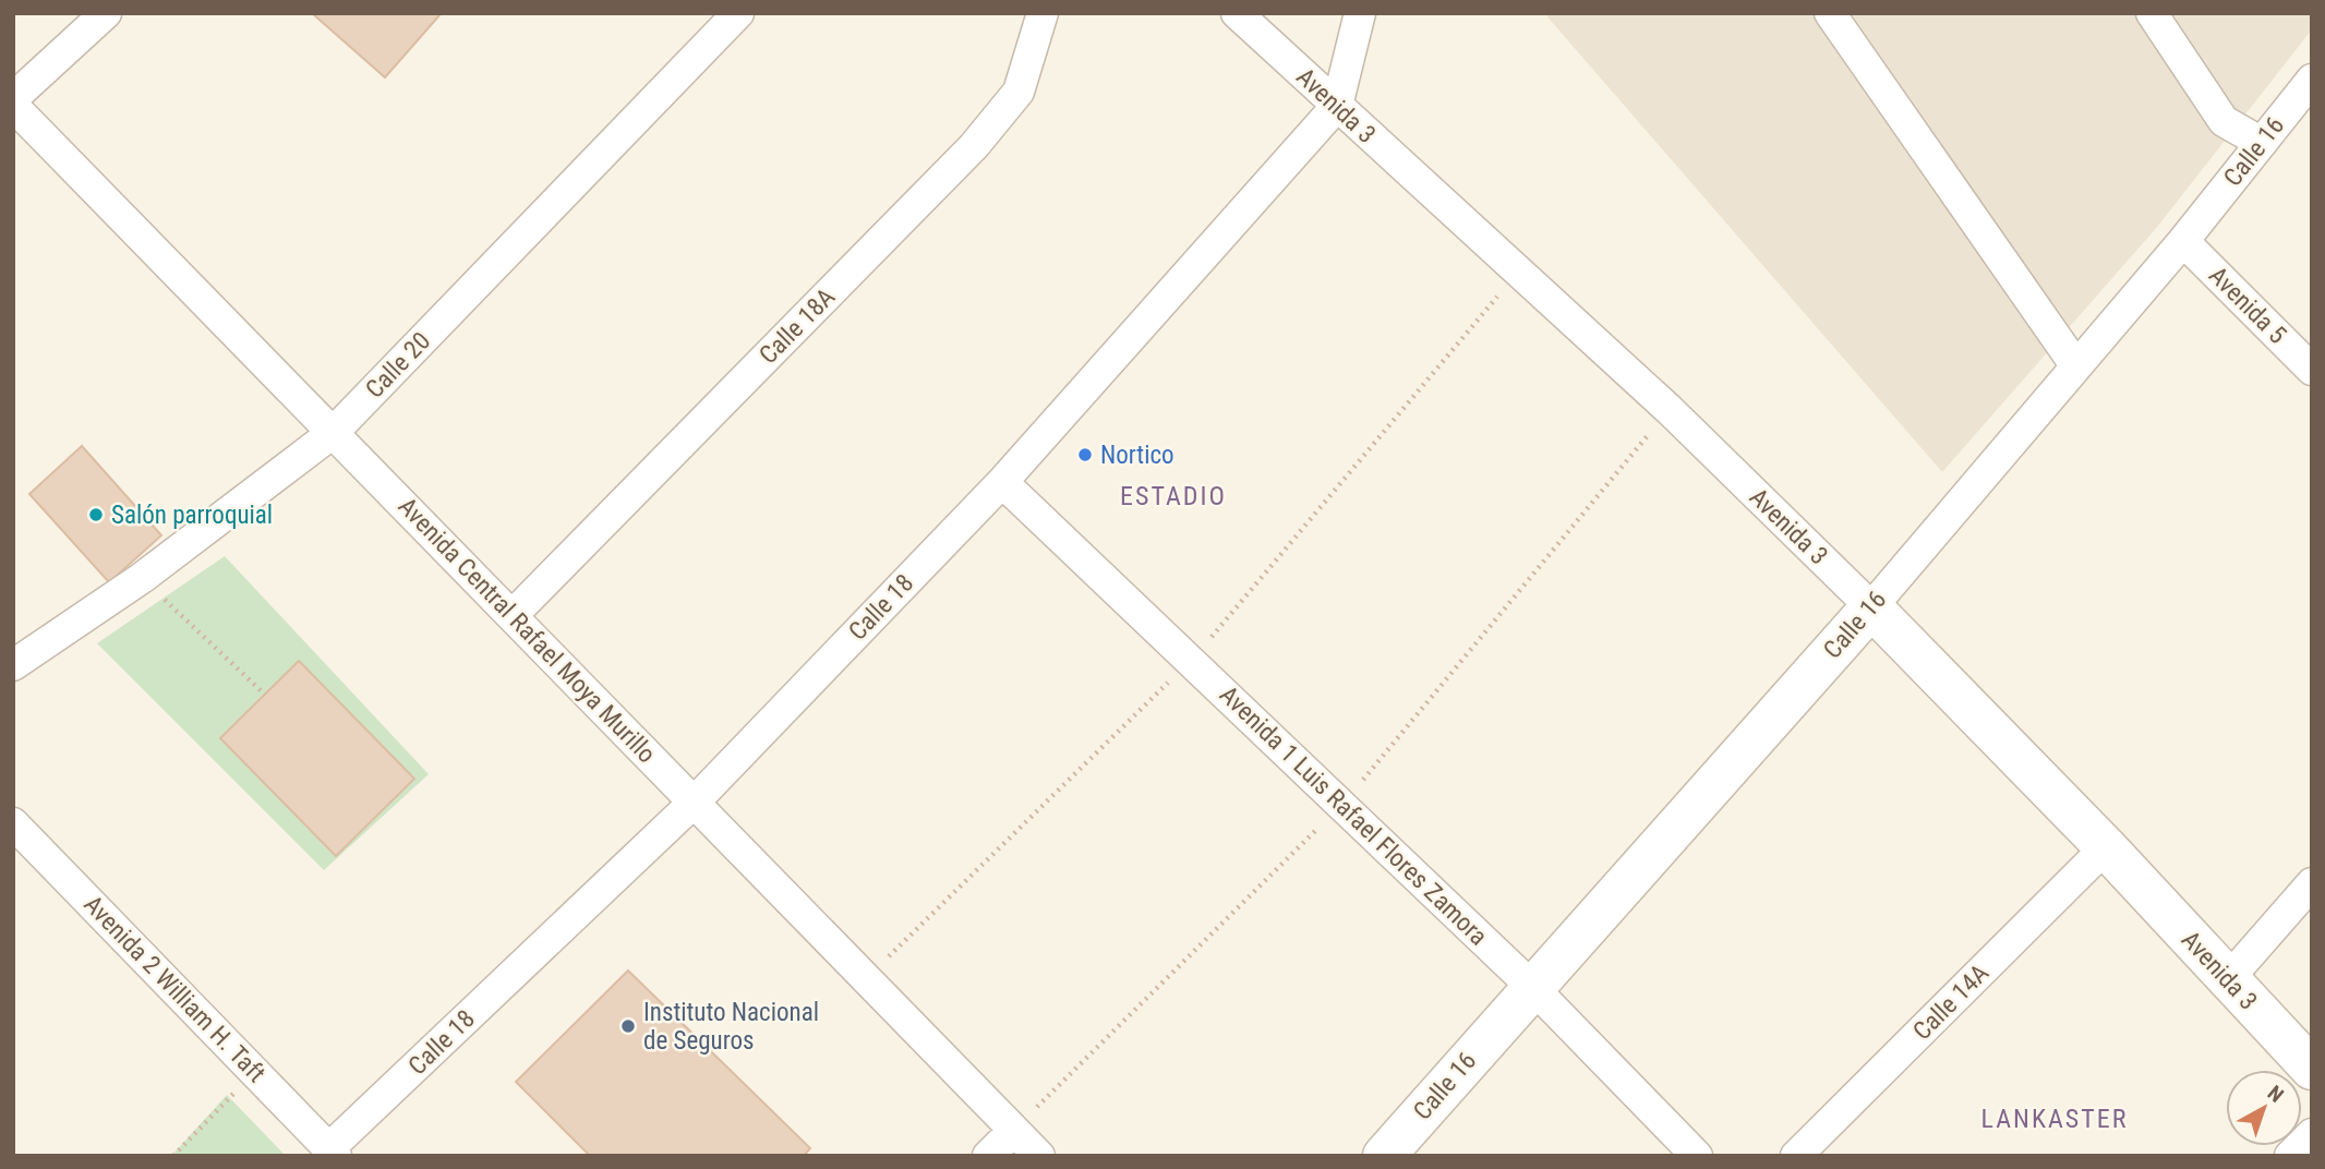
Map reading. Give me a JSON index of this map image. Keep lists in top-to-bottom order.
{
  "streets": {
    "street": [
      "Avenida 3",
      "Calle 16",
      "Avenida 5",
      "Calle 18A",
      "Calle 20",
      "Calle 18",
      "Avenida Central Rafael Moya Murillo",
      "Avenida 1 Luis Rafael Flores Zamora",
      "Avenida 2 William H. Taft",
      "Calle 14A"
    ]
  },
  "crossings": [
    ["Avenida 3", "Calle 16"],
    ["Avenida 3", "Calle 18"],
    ["Avenida 3", "Calle 14A"],
    ["Calle 16", "Avenida 5"],
    ["Calle 16", "Avenida 1 Luis Rafael Flores Zamora"],
    ["Calle 18A", "Avenida Central Rafael Moya Murillo"],
    ["Calle 20", "Avenida Central Rafael Moya Murillo"],
    ["Calle 18", "Avenida Central Rafael Moya Murillo"],
    ["Calle 18", "Avenida 1 Luis Rafael Flores Zamora"],
    ["Calle 18", "Avenida 2 William H. Taft"]
  ],
  "districts": ["ESTADIO", "LANKASTER"],
  "places": ["Nortico", "Salón parroquial", "Instituto Nacional de Seguros"],
  "north": "top right"
}
